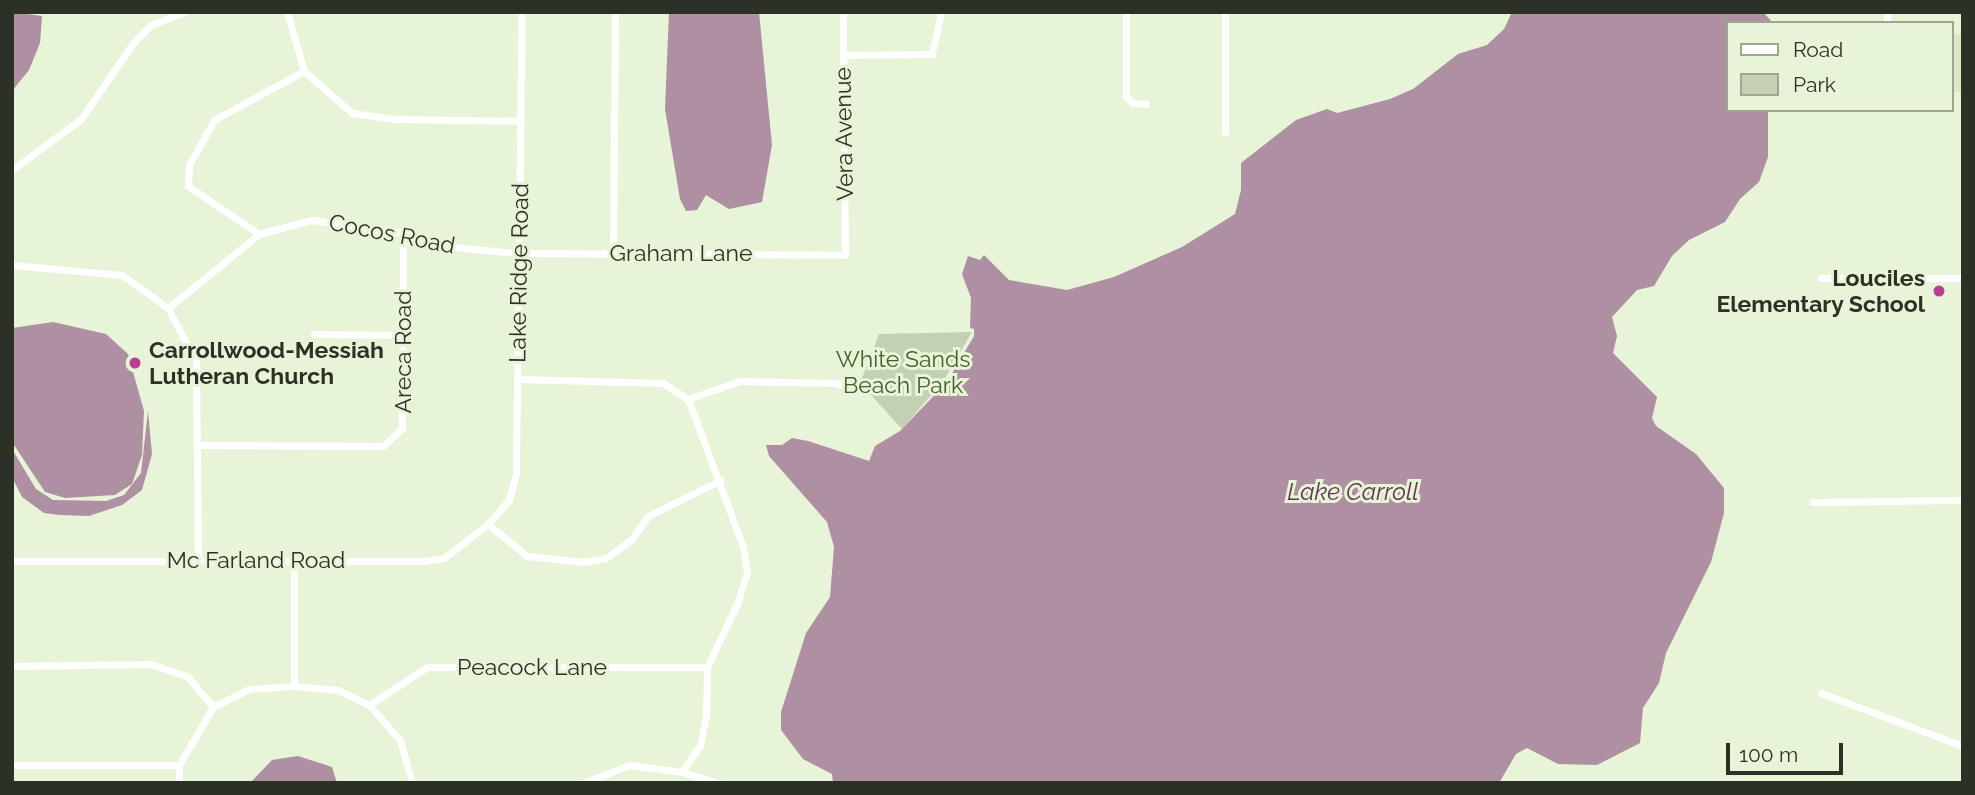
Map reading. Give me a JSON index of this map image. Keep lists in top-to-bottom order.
{
  "streets": {
    "street": [
      "Vera Avenue",
      "Cocos Road",
      "Graham Lane",
      "Lake Ridge Road",
      "Areca Road",
      "Mc Farland Road",
      "Peacock Lane"
    ]
  },
  "crossings": [
    ["Vera Avenue", "Graham Lane"],
    ["Cocos Road", "Graham Lane"],
    ["Cocos Road", "Lake Ridge Road"],
    ["Cocos Road", "Areca Road"],
    ["Graham Lane", "Lake Ridge Road"],
    ["Lake Ridge Road", "Mc Farland Road"]
  ],
  "water": ["Lake Carroll"],
  "parks": ["White Sands Beach Park"],
  "places": ["Louciles Elementary School", "Carrollwood-Messiah Lutheran Church"],
  "legend": ["Road", "Park"],
  "scale_bar": "100 m"
}
